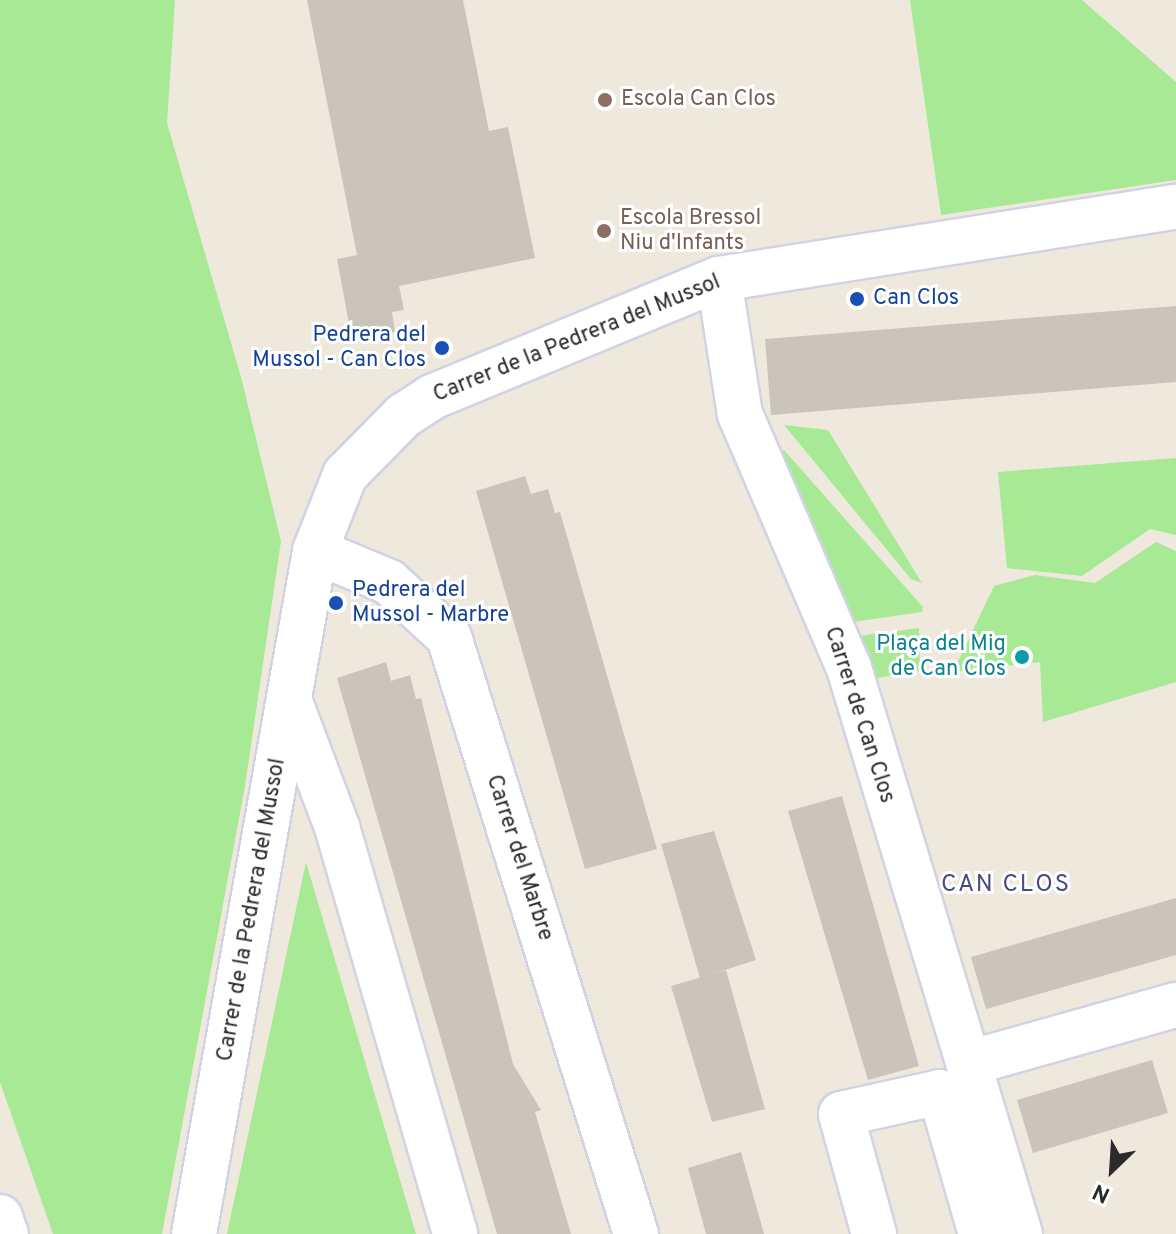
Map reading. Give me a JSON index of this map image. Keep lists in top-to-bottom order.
{
  "streets": {
    "street": ["Carrer de la Pedrera del Mussol", "Carrer de Can Clos", "Carrer del Marbre"]
  },
  "crossings": [
    ["Carrer de la Pedrera del Mussol", "Carrer de Can Clos"],
    ["Carrer de la Pedrera del Mussol", "Carrer del Marbre"]
  ],
  "districts": ["CAN CLOS"],
  "places": [
    "Escola Can Clos",
    "Escola Bressol Niu d'Infants",
    "Can Clos",
    "Pedrera del Mussol - Can Clos",
    "Pedrera del Mussol - Marbre",
    "Plaça del Mig de Can Clos"
  ],
  "north": "bottom left"
}
